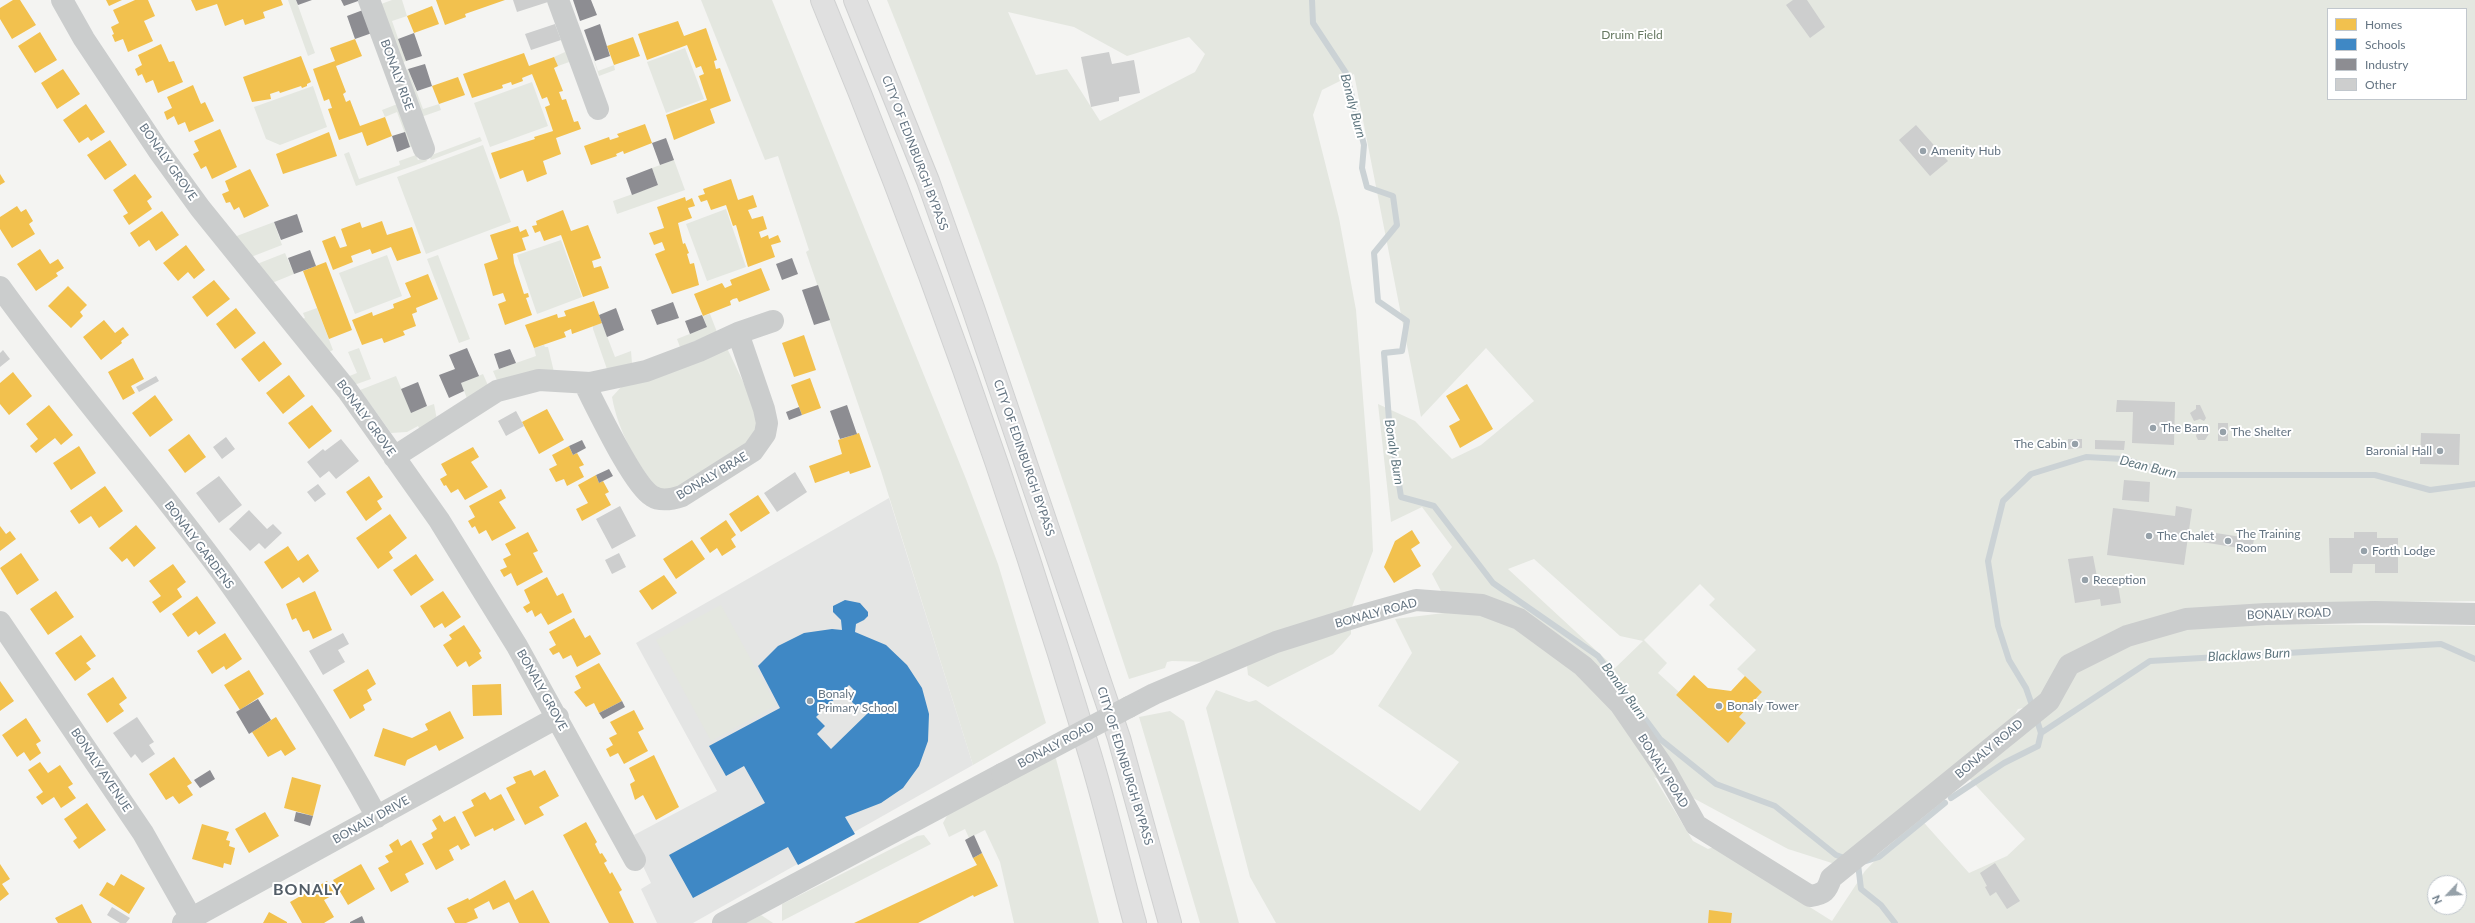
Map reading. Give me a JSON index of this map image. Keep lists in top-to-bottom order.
{
  "streets": {
    "highway": ["CITY OF EDINBURGH BYPASS"],
    "street": [
      "BONALY RISE",
      "BONALY GROVE",
      "BONALY BRAE",
      "BONALY GARDENS",
      "BONALY ROAD",
      "BONALY AVENUE",
      "BONALY DRIVE"
    ]
  },
  "crossings": [
    ["BONALY GROVE", "BONALY DRIVE"],
    ["BONALY GARDENS", "BONALY DRIVE"],
    ["BONALY AVENUE", "BONALY DRIVE"]
  ],
  "districts": ["BONALY"],
  "water": ["Bonaly Burn", "Dean Burn", "Blacklaws Burn"],
  "parks": ["Druim Field"],
  "places": [
    "Amenity Hub",
    "The Barn",
    "The Shelter",
    "The Cabin",
    "Baronial Hall",
    "The Chalet",
    "The Training Room",
    "Forth Lodge",
    "Reception",
    "Bonaly Primary School",
    "Bonaly Tower"
  ],
  "legend": [
    "Homes",
    "Schools",
    "Industry",
    "Other"
  ],
  "north": "bottom left"
}
